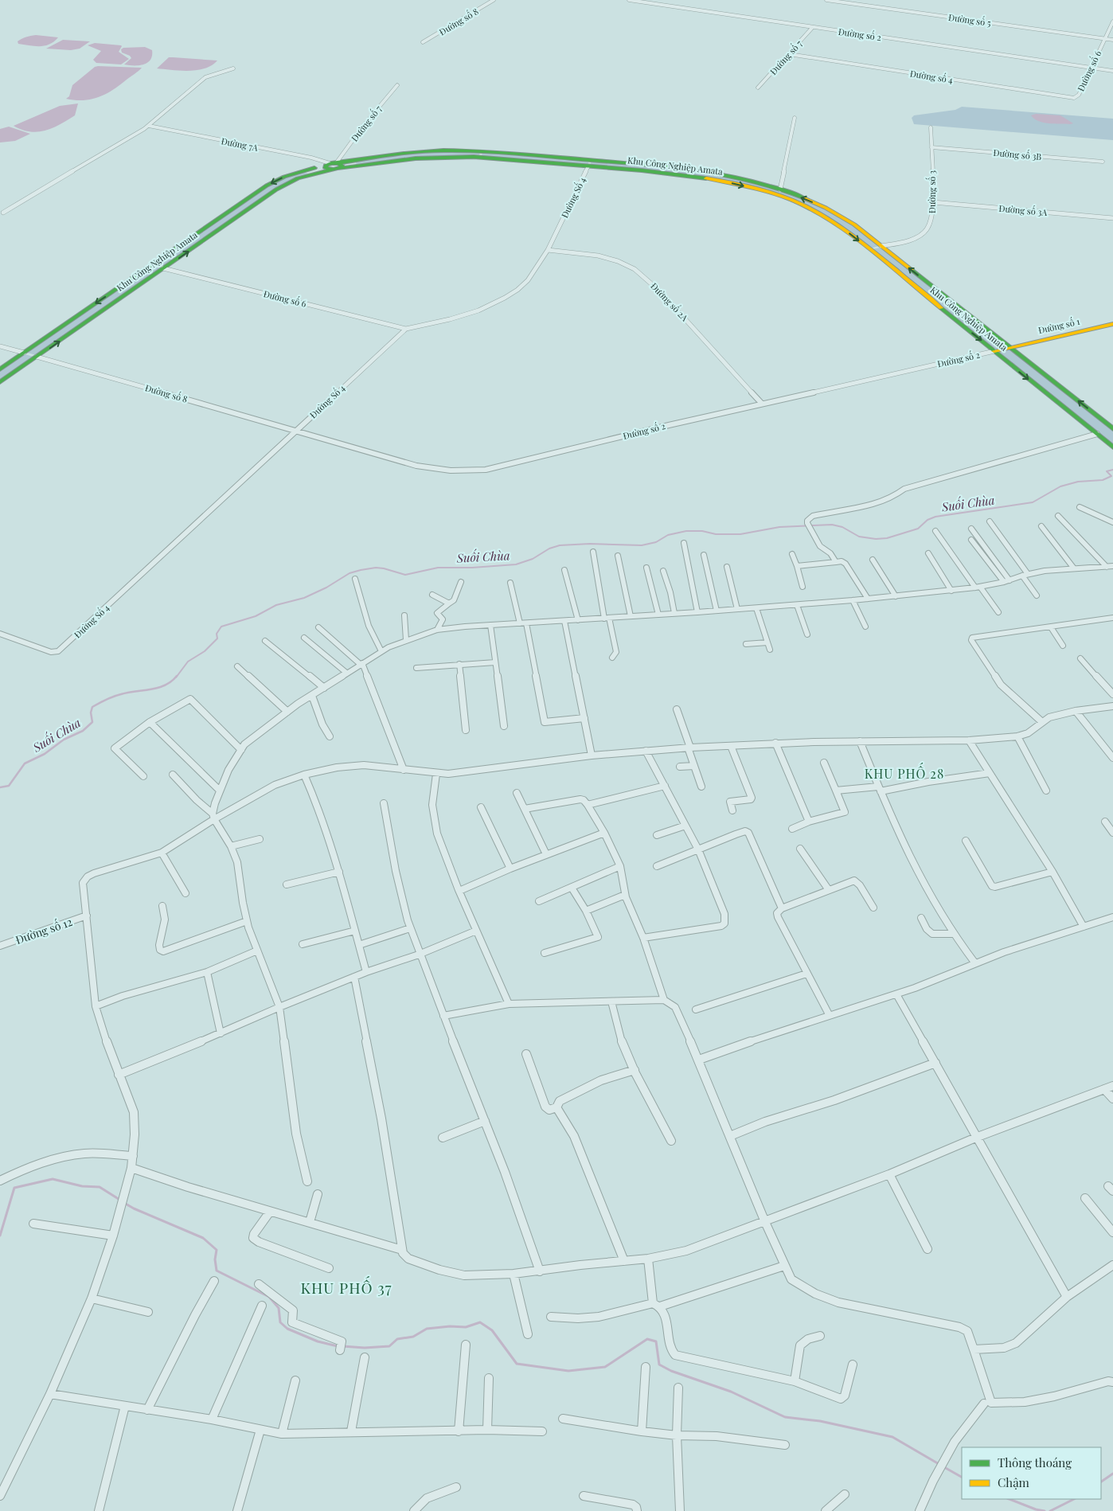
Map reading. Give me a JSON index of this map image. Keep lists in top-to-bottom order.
{
  "streets": {
    "street": [
      "Đường số 5",
      "Đường số 8",
      "Đường số 2",
      "Đường số 7",
      "Đường số 6",
      "Đường số 4",
      "Đường 7A",
      "Đường số 3B",
      "Khu Công Nghiệp Amata",
      "Đường số 3",
      "Đường Số 4",
      "Đường số 3A",
      "Đường số 2A",
      "Đường số 1",
      "Đường số 12"
    ]
  },
  "crossings": [
    ["Đường số 5", "Đường số 6"],
    ["Đường số 8", "Đường số 2"],
    ["Đường số 8", "Khu Công Nghiệp Amata"],
    ["Đường số 8", "Đường Số 4"],
    ["Đường số 2", "Đường số 7"],
    ["Đường số 2", "Đường số 6"],
    ["Đường số 2", "Khu Công Nghiệp Amata"],
    ["Đường số 2", "Đường Số 4"],
    ["Đường số 2", "Đường số 2A"],
    ["Đường số 2", "Đường số 1"],
    ["Đường số 7", "Đường số 4"],
    ["Đường số 7", "Đường 7A"],
    ["Đường số 7", "Khu Công Nghiệp Amata"],
    ["Đường số 6", "Đường số 4"],
    ["Đường số 6", "Khu Công Nghiệp Amata"],
    ["Đường số 6", "Đường Số 4"],
    ["Đường 7A", "Khu Công Nghiệp Amata"],
    ["Đường số 3B", "Đường số 3"],
    ["Khu Công Nghiệp Amata", "Đường số 3"],
    ["Khu Công Nghiệp Amata", "Đường Số 4"],
    ["Khu Công Nghiệp Amata", "Đường số 1"],
    ["Đường số 3", "Đường số 3A"],
    ["Đường Số 4", "Đường số 2A"]
  ],
  "districts": ["KHU PHỐ 28", "KHU PHỐ 37"],
  "water": ["Suối Chùa"],
  "legend": ["Thông thoáng", "Chậm"]
}
